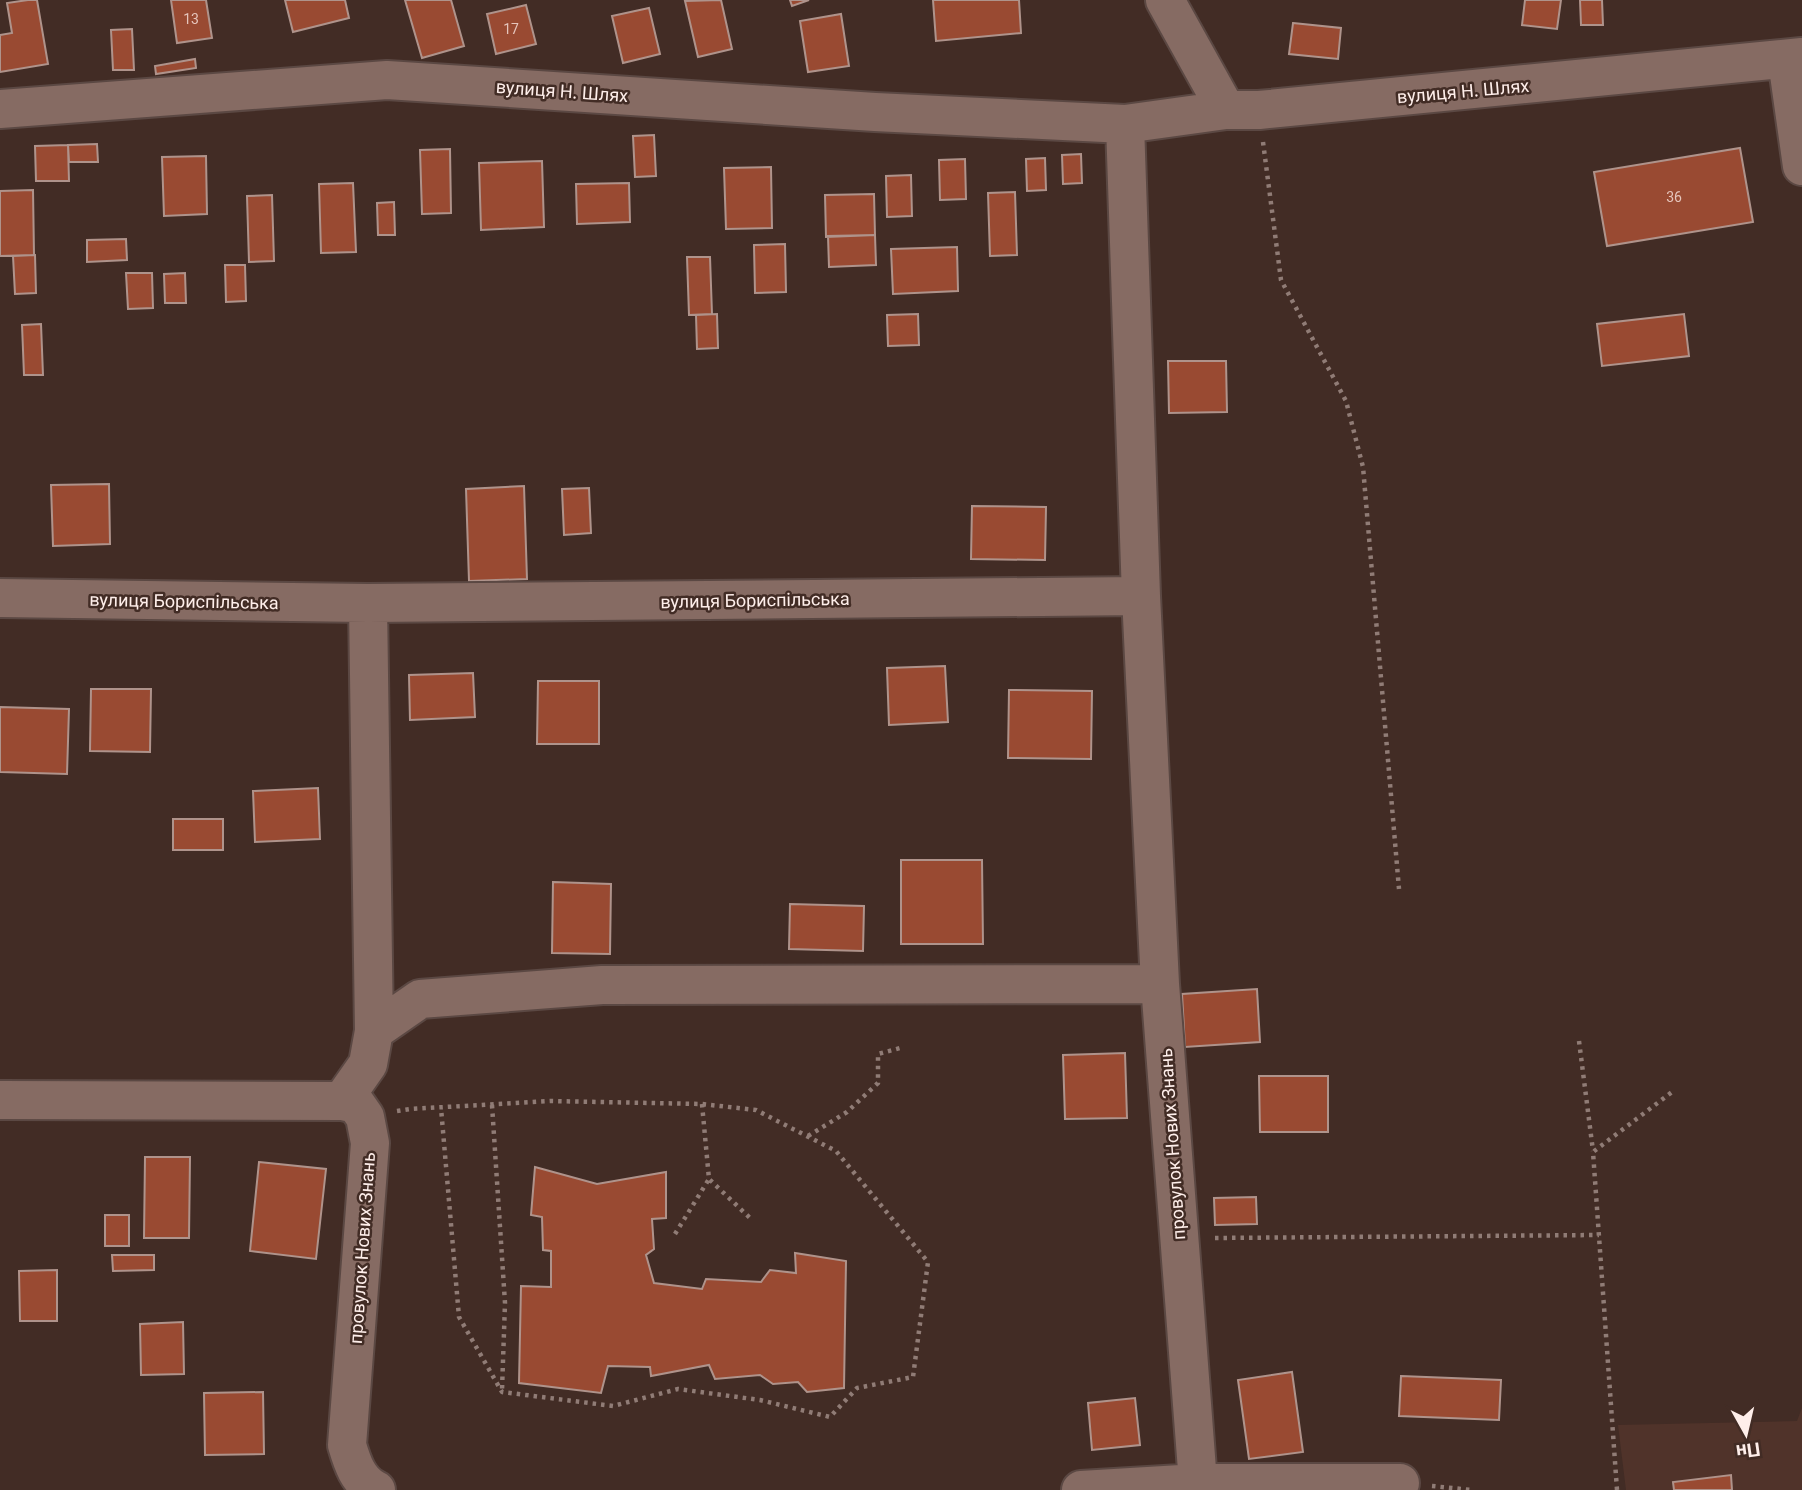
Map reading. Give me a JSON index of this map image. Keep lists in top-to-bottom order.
{
  "streets": {
    "street": ["вулиця Н. Шлях", "вулиця Бориспільська", "провулок Нових Знань"]
  },
  "crossings": [
    ["вулиця Бориспільська", "провулок Нових Знань"]
  ],
  "house_numbers": ["13", "17", "36"],
  "north": "bottom"
}
